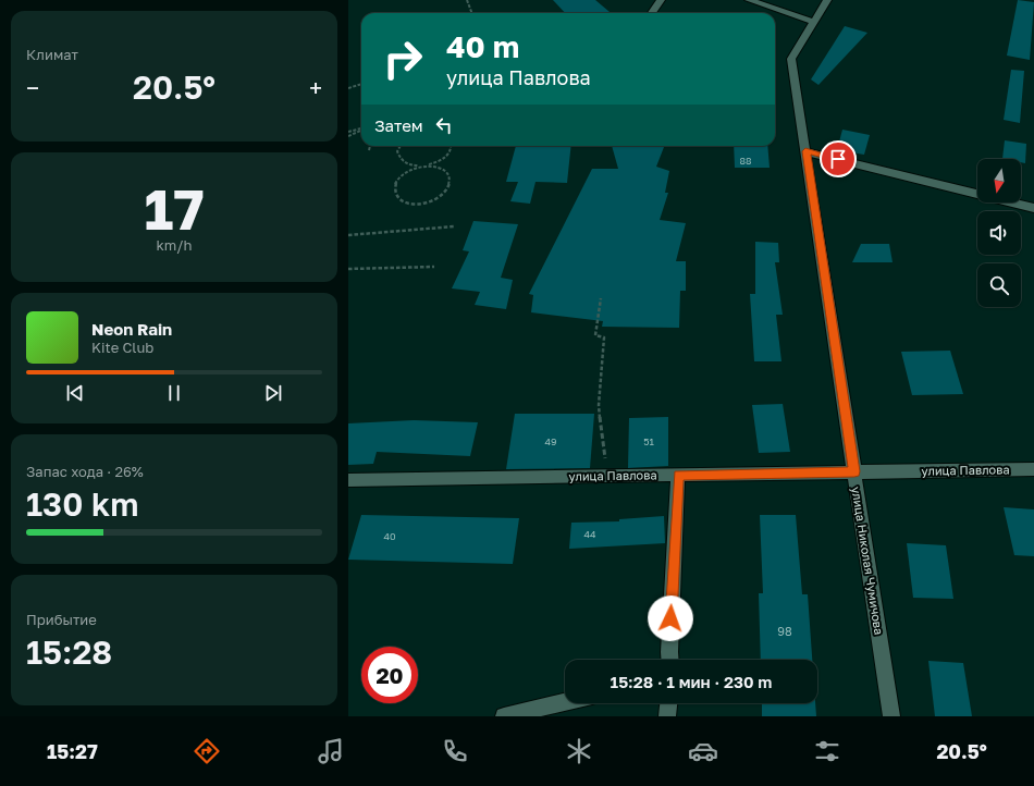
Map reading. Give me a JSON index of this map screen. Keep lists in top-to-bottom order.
{
  "streets": {
    "street": ["улица Павлова", "улица Николая Чумичова"]
  },
  "crossings": [
    ["улица Павлова", "улица Николая Чумичова"]
  ],
  "house_numbers": [
    "88",
    "49",
    "51",
    "44",
    "40",
    "98"
  ],
  "north": "bottom",
  "page": {
    "tile": [
      "Климат",
      ["17", "km/h"],
      ["Запас хода · 26%", "130 km"],
      ["Прибытие", "15:28"]
    ],
    "turn": ["40 m", "улица Павлова"],
    "heat": ["−", "20.5°", "+"],
    "then": "Затем",
    "song": ["Neon Rain", "Kite Club"],
    "limit": "20",
    "trip": "15:28 · 1 мин · 230 m",
    "tabs": ["15:27", "20.5°"]
  }
}
